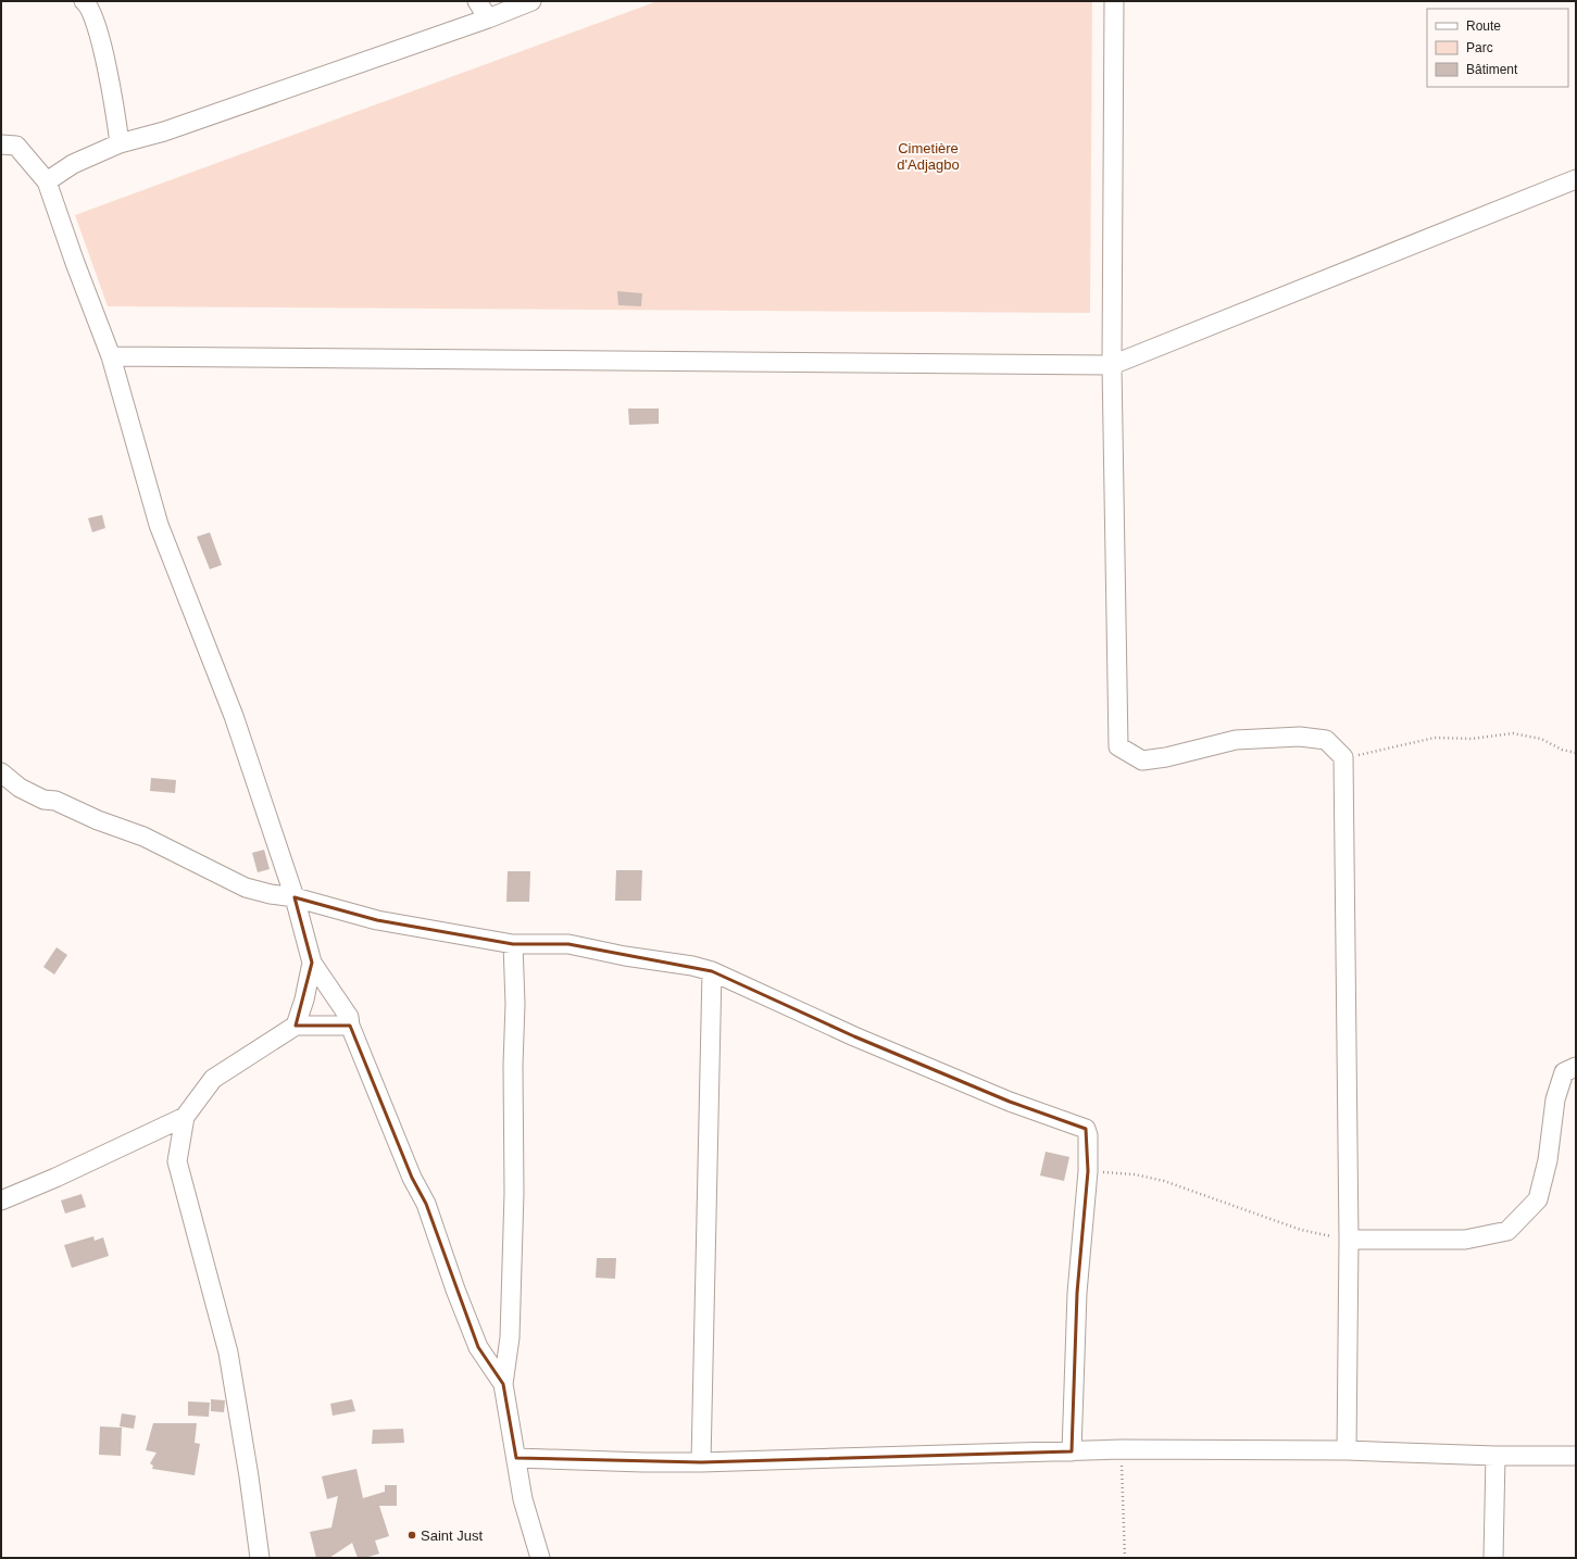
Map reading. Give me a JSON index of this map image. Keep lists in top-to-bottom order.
{
  "parks": ["Cimetière d'Adjagbo"],
  "places": ["Saint Just"],
  "legend": ["Route", "Parc", "Bâtiment"]
}
